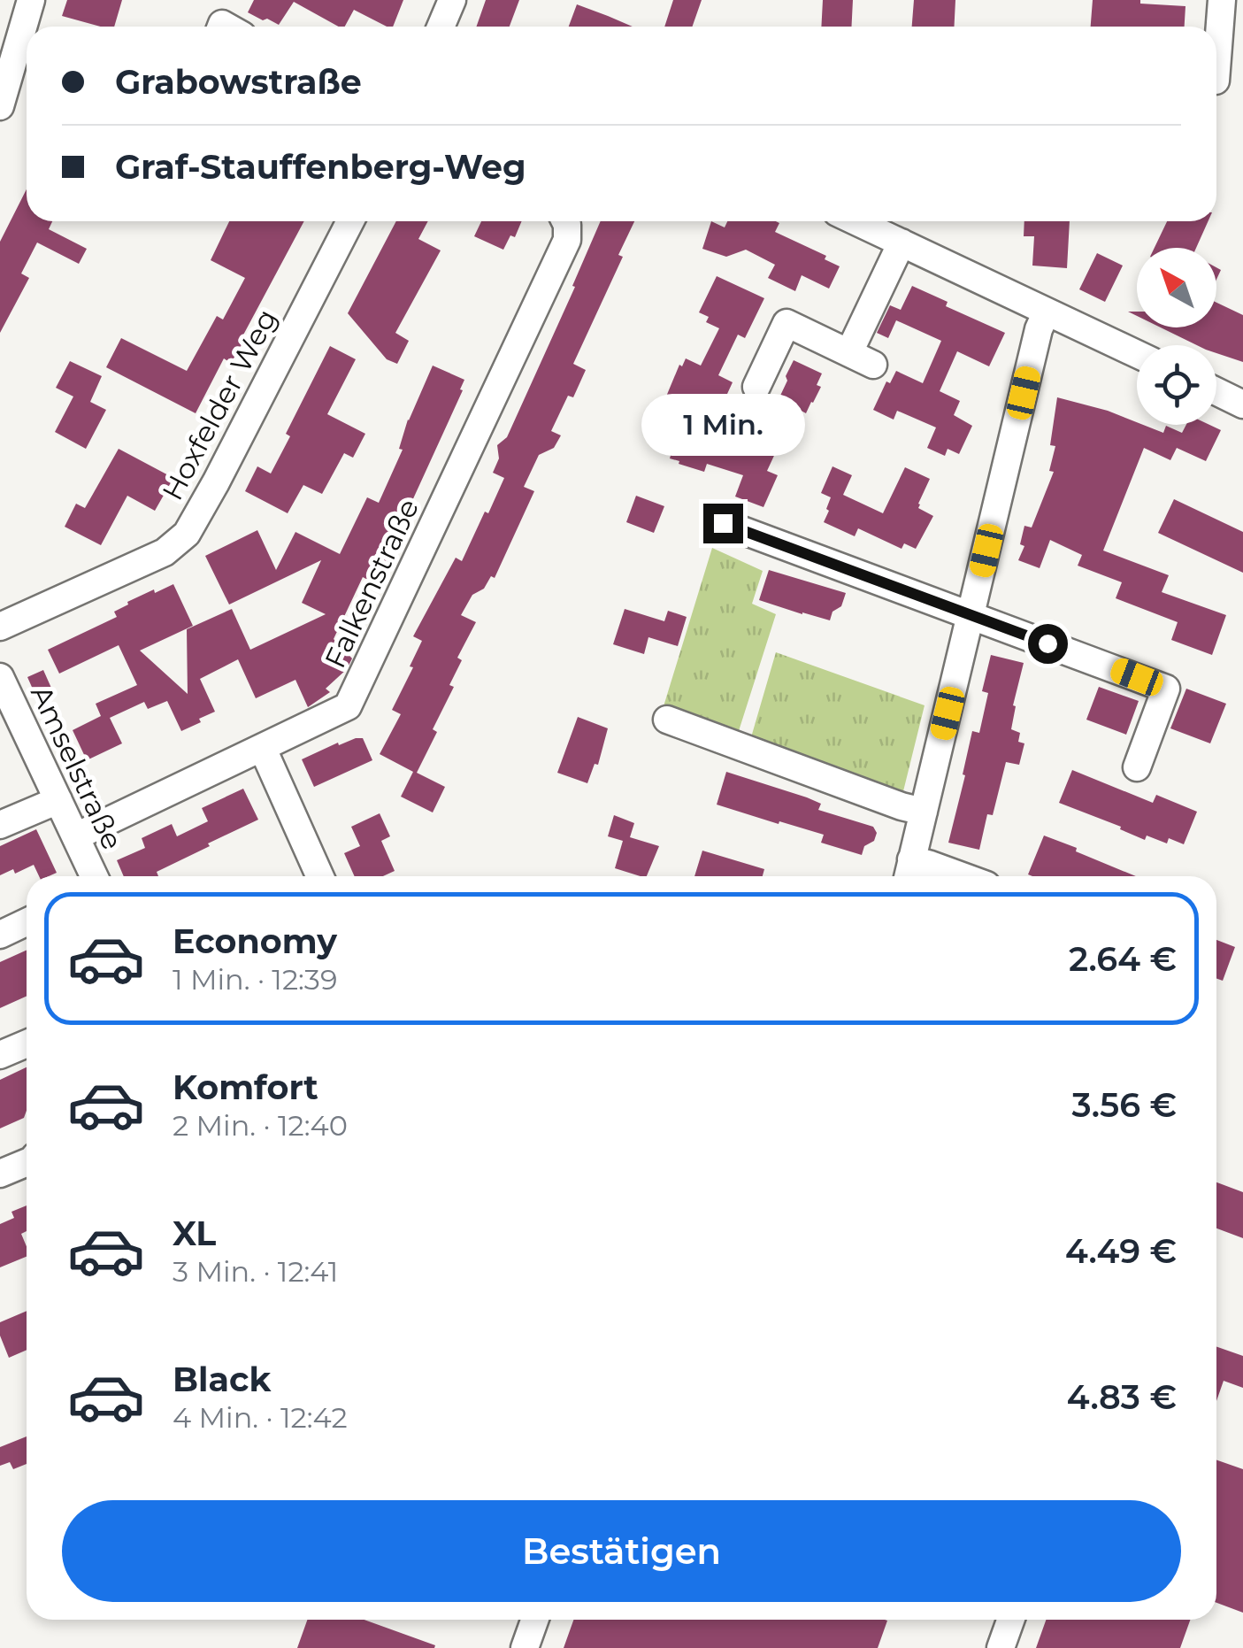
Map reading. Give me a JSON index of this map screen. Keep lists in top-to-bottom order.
{
  "streets": {
    "street": ["Hoxfelder Weg", "Falkenstraße", "Amselstraße"]
  },
  "crossings": [
    ["Falkenstraße", "Amselstraße"]
  ],
  "north": "top left",
  "page": {
    "banner": ["Grabowstraße", "Graf-Stauffenberg-Weg"],
    "bubble": "1 Min.",
    "list": [
      {
        "name": "Economy",
        "note": "1 Min. · 12:39",
        "value": "2.64 €"
      },
      {
        "name": "Komfort",
        "note": "2 Min. · 12:40",
        "value": "3.56 €"
      },
      {
        "name": "XL",
        "note": "3 Min. · 12:41",
        "value": "4.49 €"
      },
      {
        "name": "Black",
        "note": "4 Min. · 12:42",
        "value": "4.83 €"
      }
    ],
    "buttons": "Bestätigen"
  }
}
